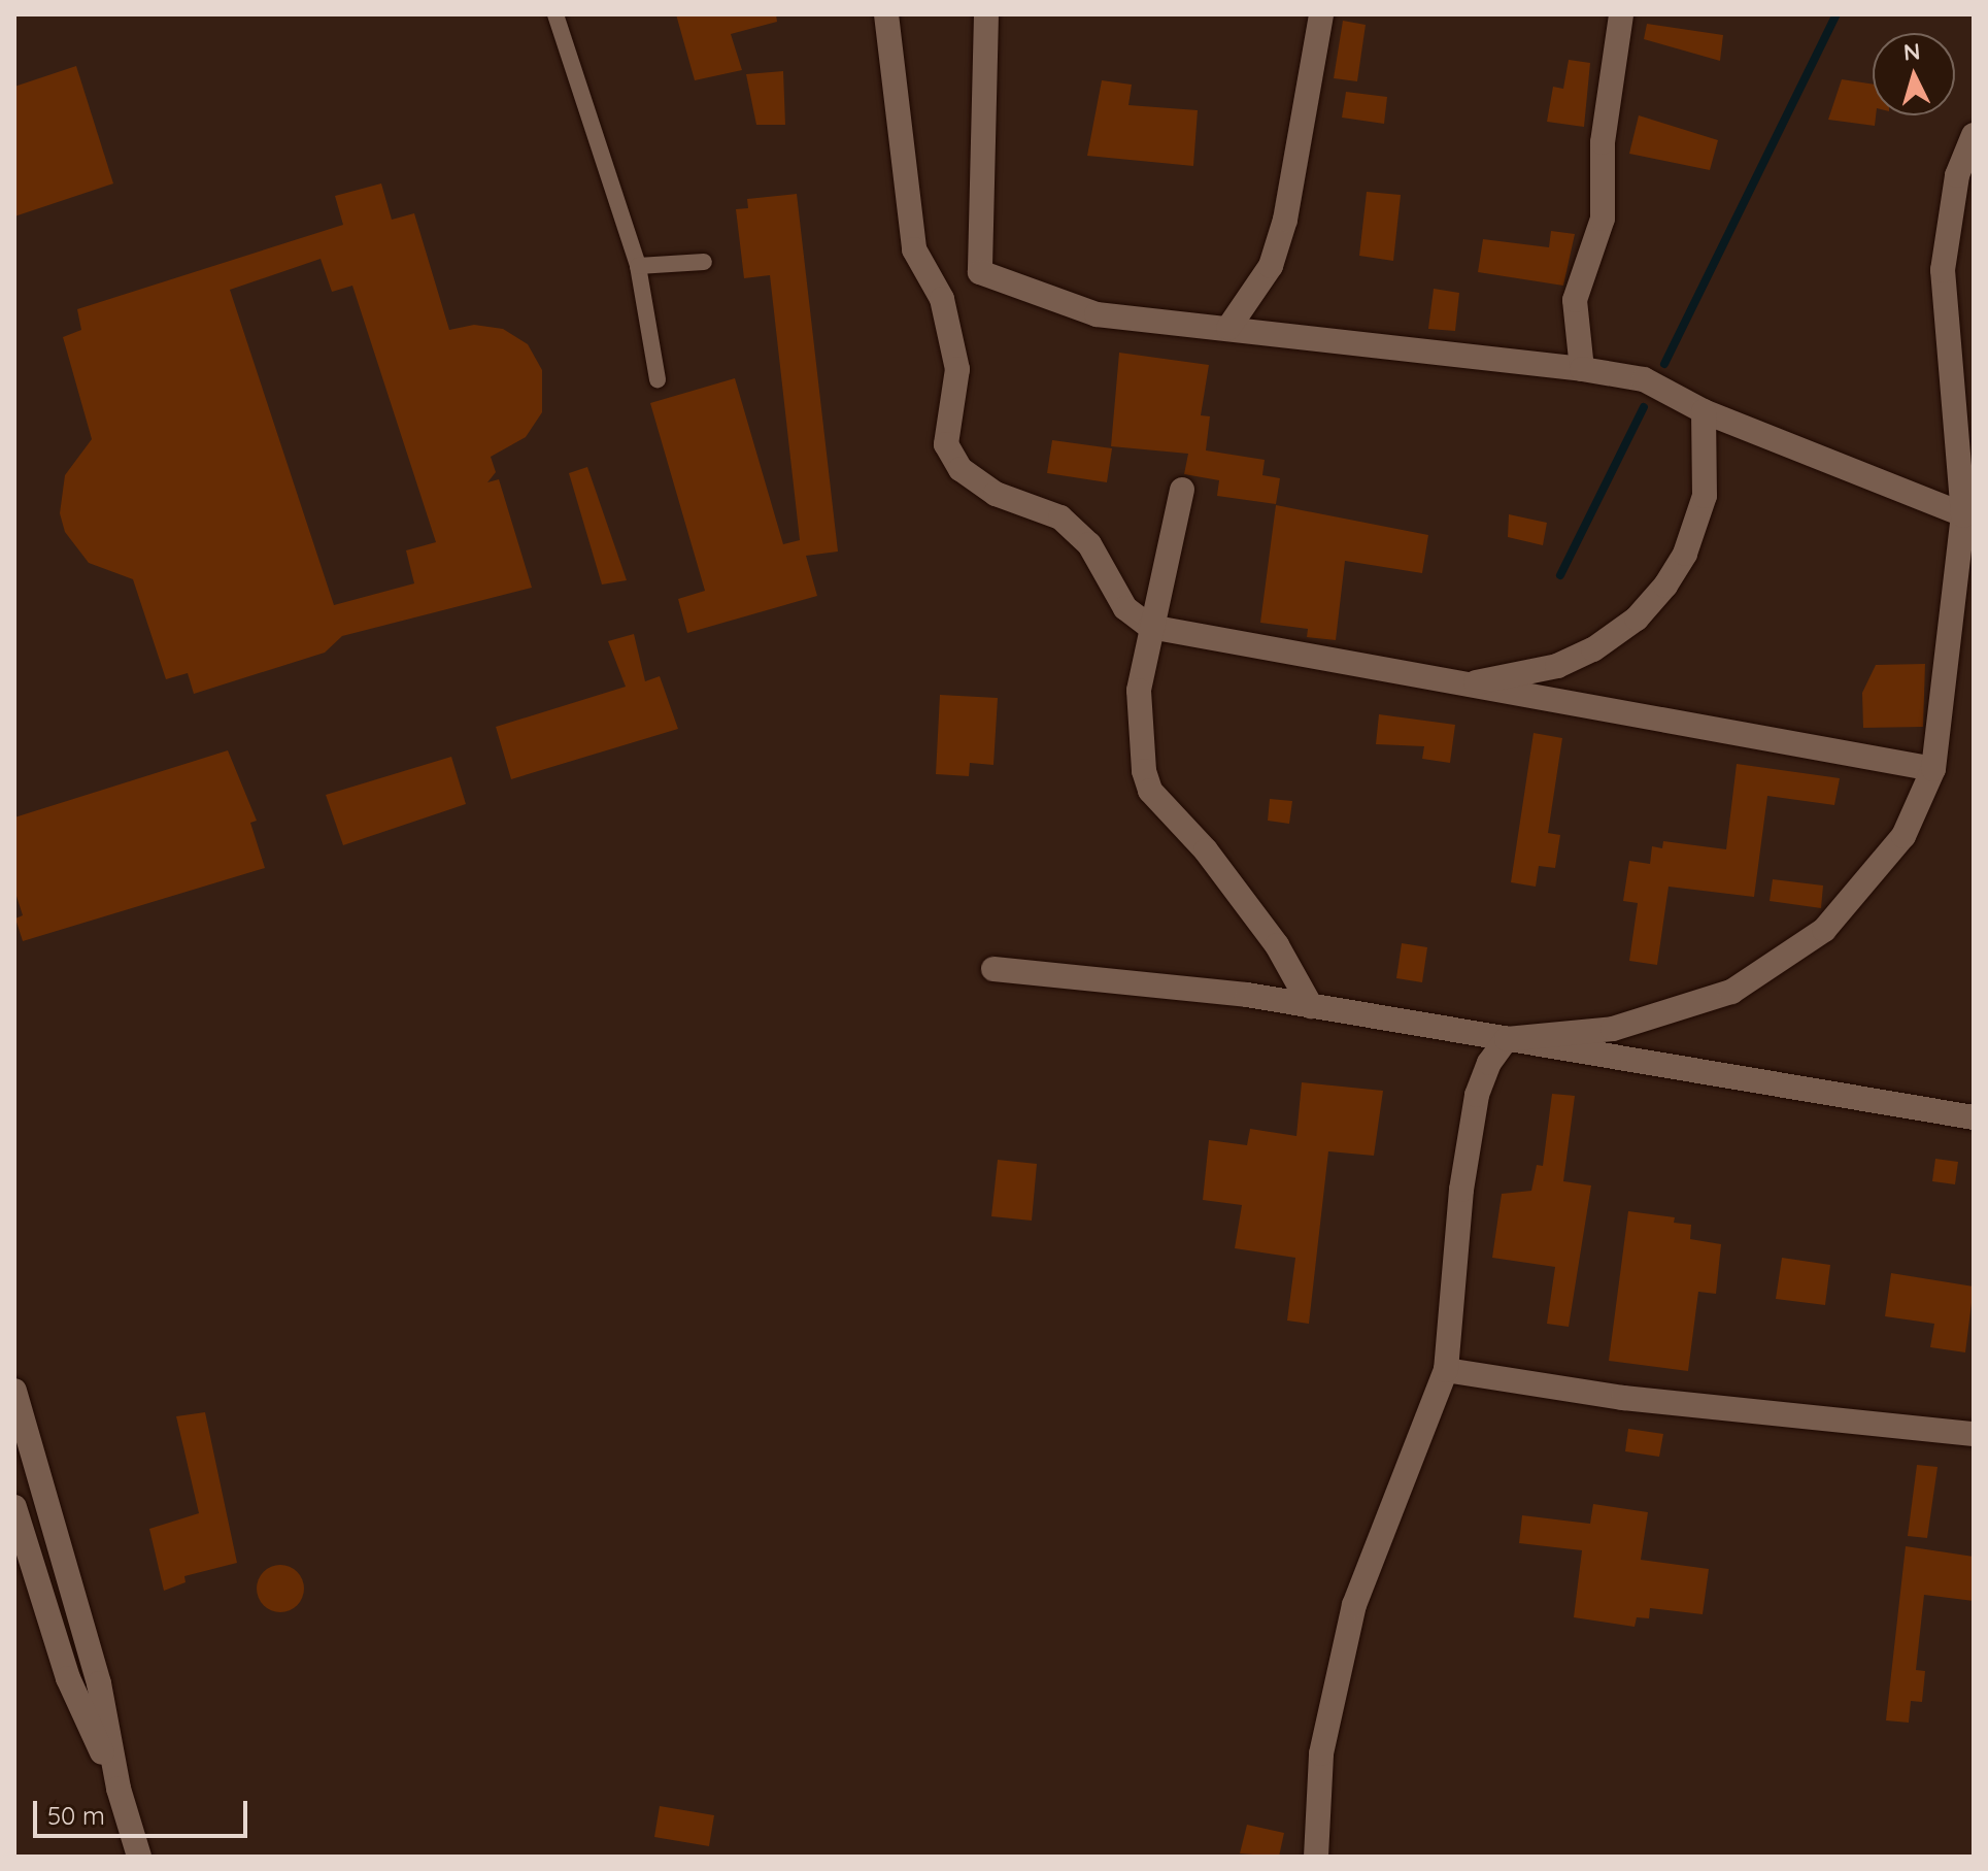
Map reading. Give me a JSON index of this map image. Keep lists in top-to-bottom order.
{
  "scale_bar": "50 m",
  "north": "top"
}
